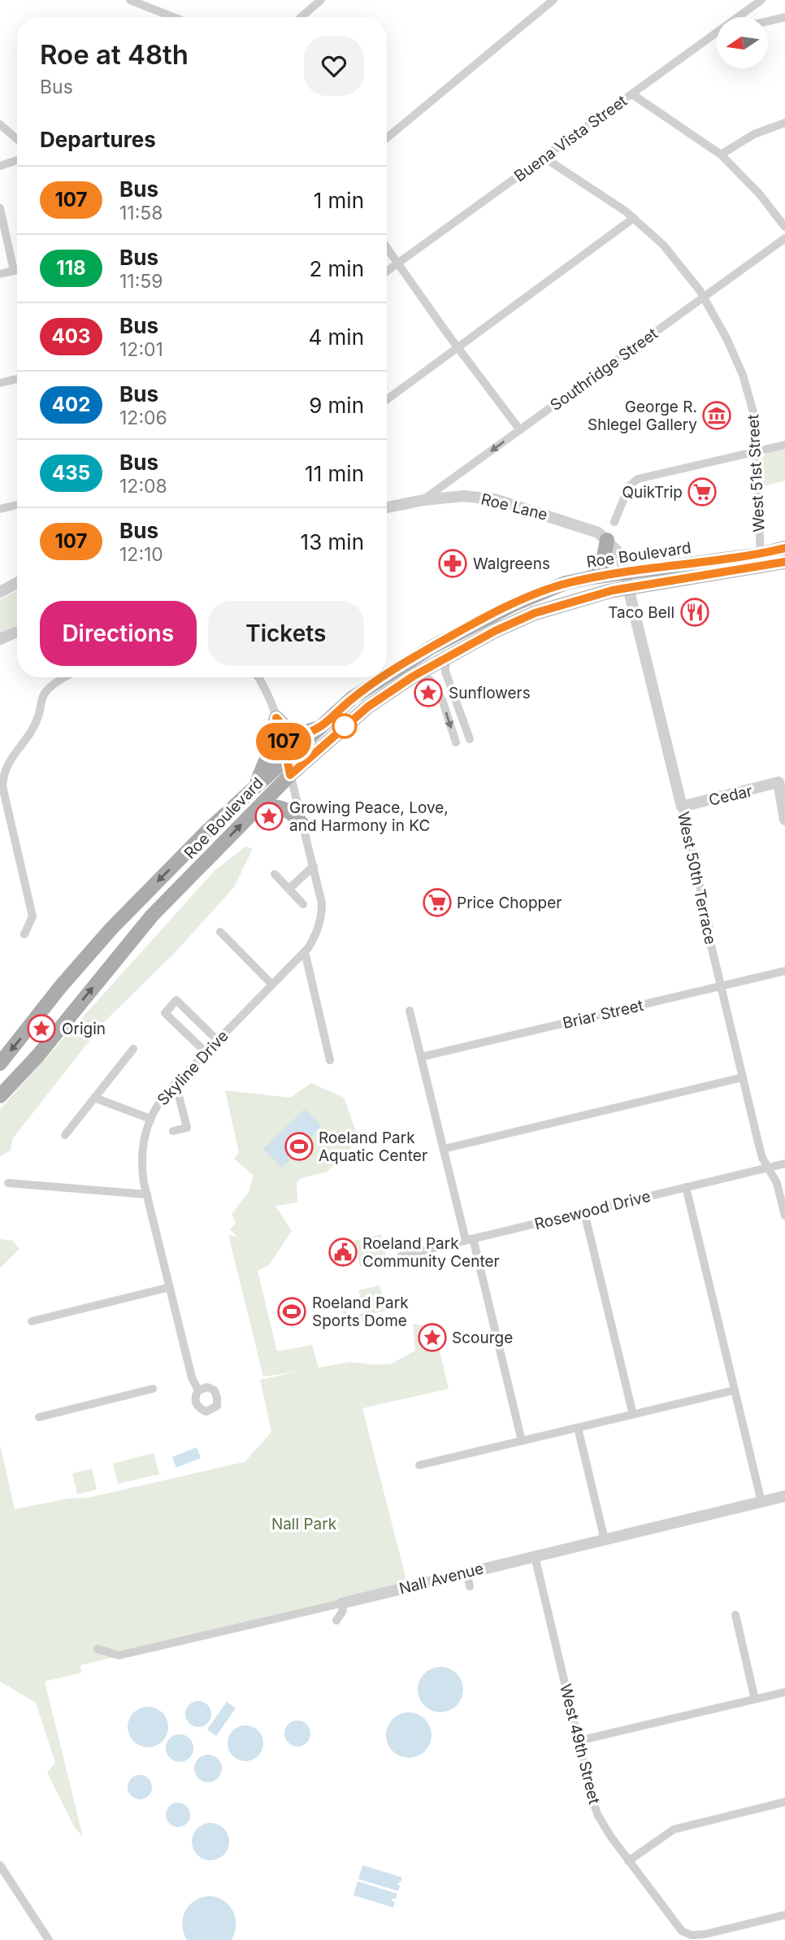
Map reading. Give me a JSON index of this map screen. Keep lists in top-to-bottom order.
{
  "streets": {
    "main road": ["Roe Boulevard"],
    "street": [
      "Buena Vista Street",
      "Southridge Street",
      "West 51st Street",
      "Roe Lane",
      "Cedar",
      "West 50th Terrace",
      "Briar Street",
      "Skyline Drive",
      "Rosewood Drive",
      "Nall Avenue",
      "West 49th Street"
    ]
  },
  "crossings": [
    ["Buena Vista Street", "West 51st Street"],
    ["Southridge Street", "West 51st Street"],
    ["Southridge Street", "Roe Lane"],
    ["West 51st Street", "Roe Boulevard"],
    ["Roe Boulevard", "West 50th Terrace"],
    ["Roe Boulevard", "Skyline Drive"],
    ["Cedar", "West 50th Terrace"],
    ["West 50th Terrace", "Briar Street"],
    ["West 50th Terrace", "Rosewood Drive"],
    ["Nall Avenue", "West 49th Street"]
  ],
  "parks": ["Nall Park"],
  "places": {
    "museum": ["George R. Shlegel Gallery"],
    "supermarket": ["QuikTrip", "Price Chopper"],
    "pharmacy": ["Walgreens"],
    "restaurant": ["Taco Bell"],
    "place": [
      "Sunflowers",
      "Growing Peace, Love, and Harmony in KC",
      "Origin",
      "Scourge"
    ],
    "sports": ["Roeland Park Aquatic Center", "Roeland Park Sports Dome"],
    "public building": ["Roeland Park Community Center"]
  },
  "lines": ["bus line 107"],
  "north": "left",
  "page": {
    "on_map": "107",
    "heading": [
      ["Roe at 48th", "Bus"],
      "Departures"
    ],
    "list": [
      {
        "mark": "107",
        "name": "Bus",
        "note": "11:58",
        "value": "1 min"
      },
      {
        "mark": "118",
        "name": "Bus",
        "note": "11:59",
        "value": "2 min"
      },
      {
        "mark": "403",
        "name": "Bus",
        "note": "12:01",
        "value": "4 min"
      },
      {
        "mark": "402",
        "name": "Bus",
        "note": "12:06",
        "value": "9 min"
      },
      {
        "mark": "435",
        "name": "Bus",
        "note": "12:08",
        "value": "11 min"
      },
      {
        "mark": "107",
        "name": "Bus",
        "note": "12:10",
        "value": "13 min"
      }
    ],
    "buttons": ["Directions", "Tickets"]
  }
}
